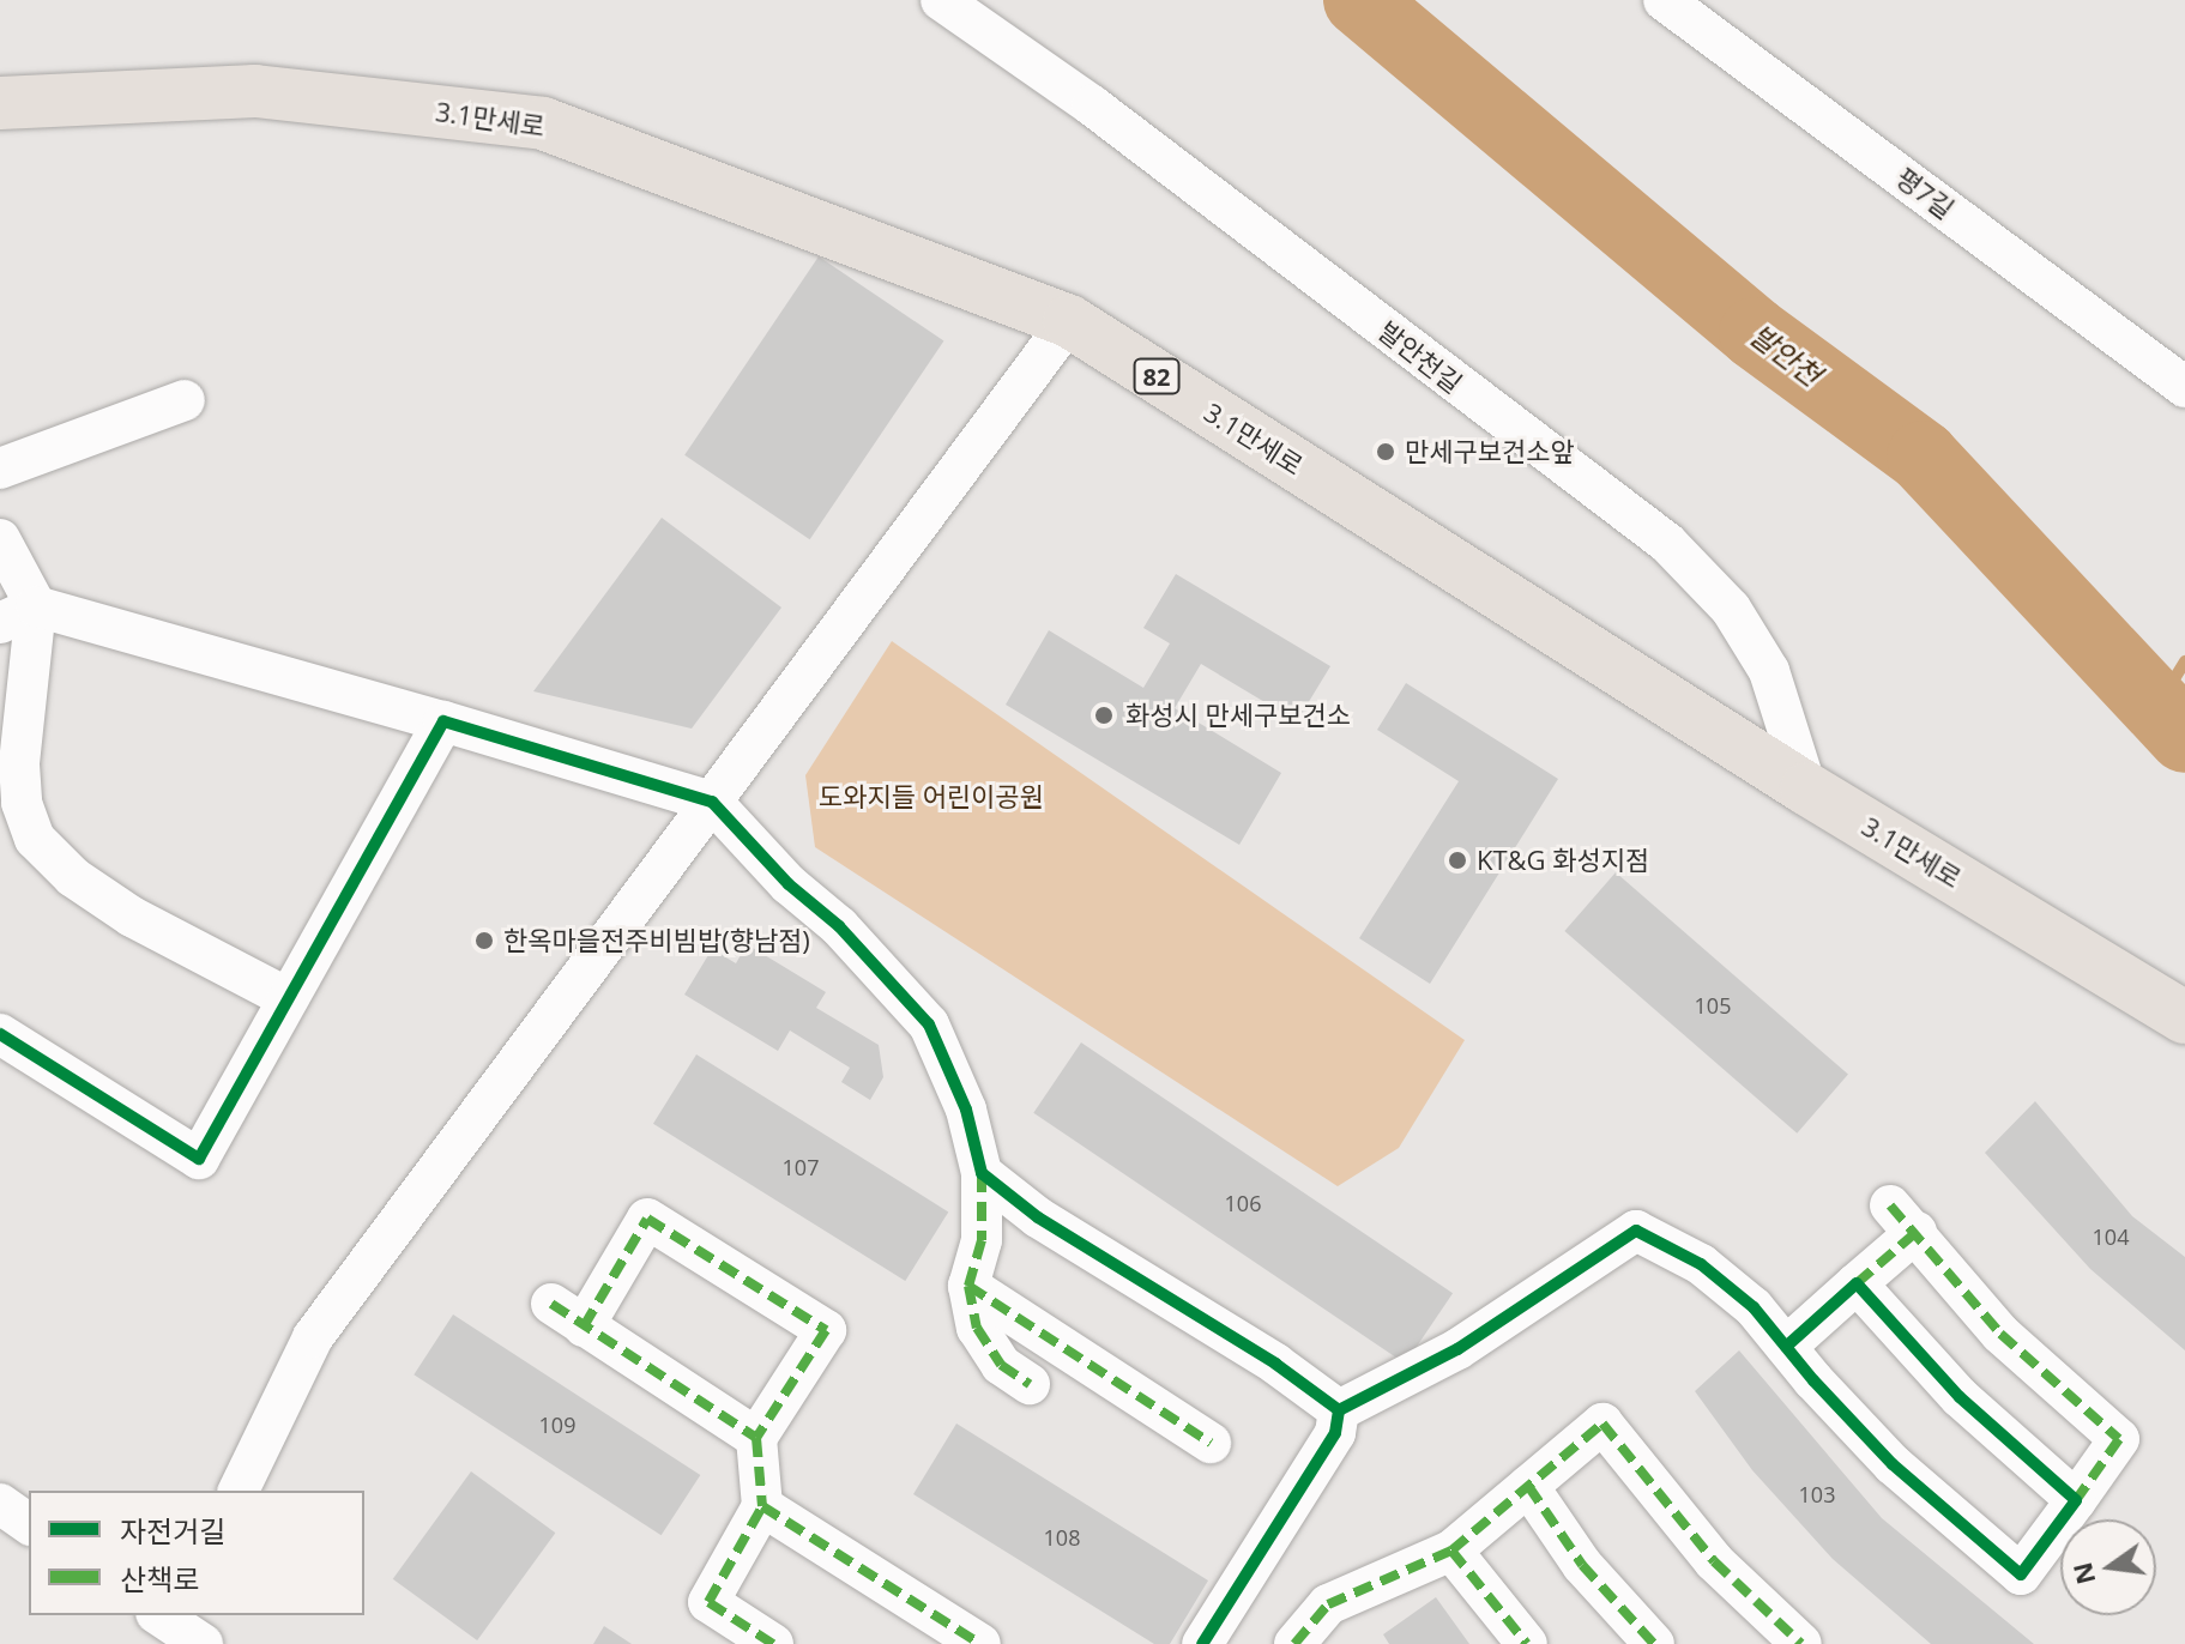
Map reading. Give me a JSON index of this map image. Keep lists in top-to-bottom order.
{
  "streets": {
    "main road": ["3.1만세로", "82"],
    "street": ["평7길", "발안천길"]
  },
  "crossings": [
    ["3.1만세로", "발안천길"]
  ],
  "water": ["발안천"],
  "parks": ["도와지들 어린이공원"],
  "places": [
    "만세구보건소앞",
    "화성시 만세구보건소",
    "KT&G 화성지점",
    "한옥마을전주비빔밥(향남점)"
  ],
  "house_numbers": [
    "105",
    "107",
    "106",
    "104",
    "109",
    "103",
    "108"
  ],
  "legend": ["자전거길", "산책로"],
  "north": "left"
}
